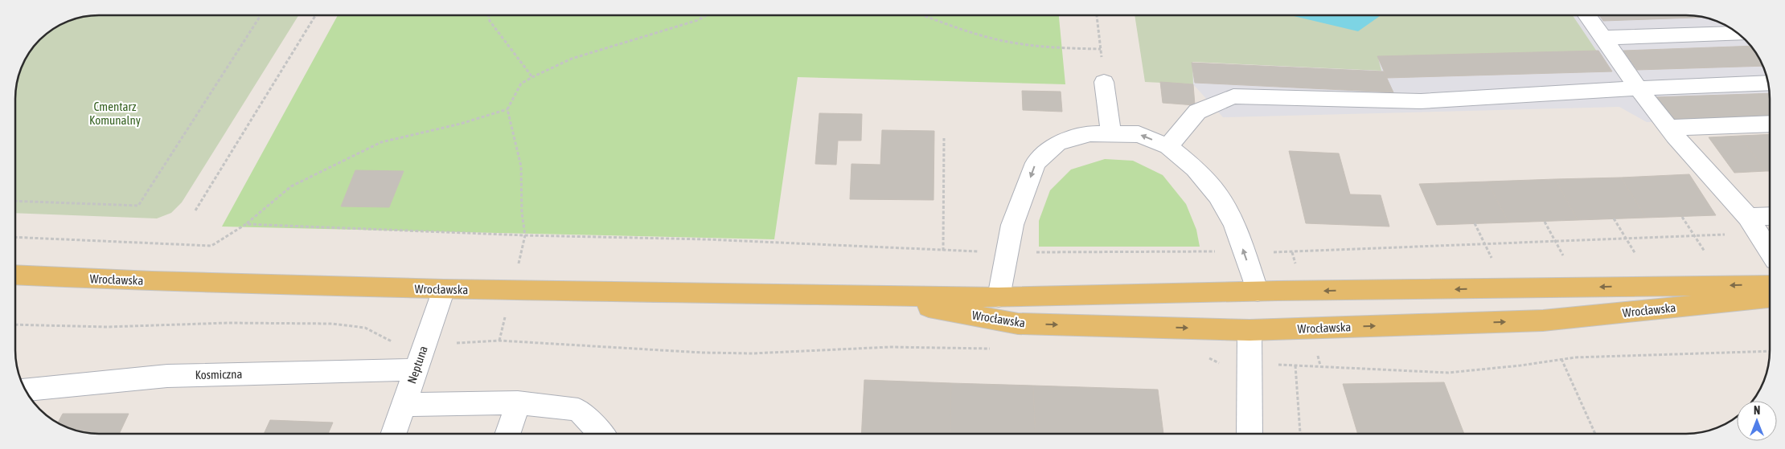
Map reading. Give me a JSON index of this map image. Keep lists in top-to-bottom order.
{
  "streets": {
    "main road": ["Wrocławska"],
    "street": ["Neptuna", "Kosmiczna"]
  },
  "crossings": [
    ["Wrocławska", "Neptuna"],
    ["Neptuna", "Kosmiczna"]
  ],
  "parks": ["Cmentarz Komunalny"],
  "north": "top"
}
